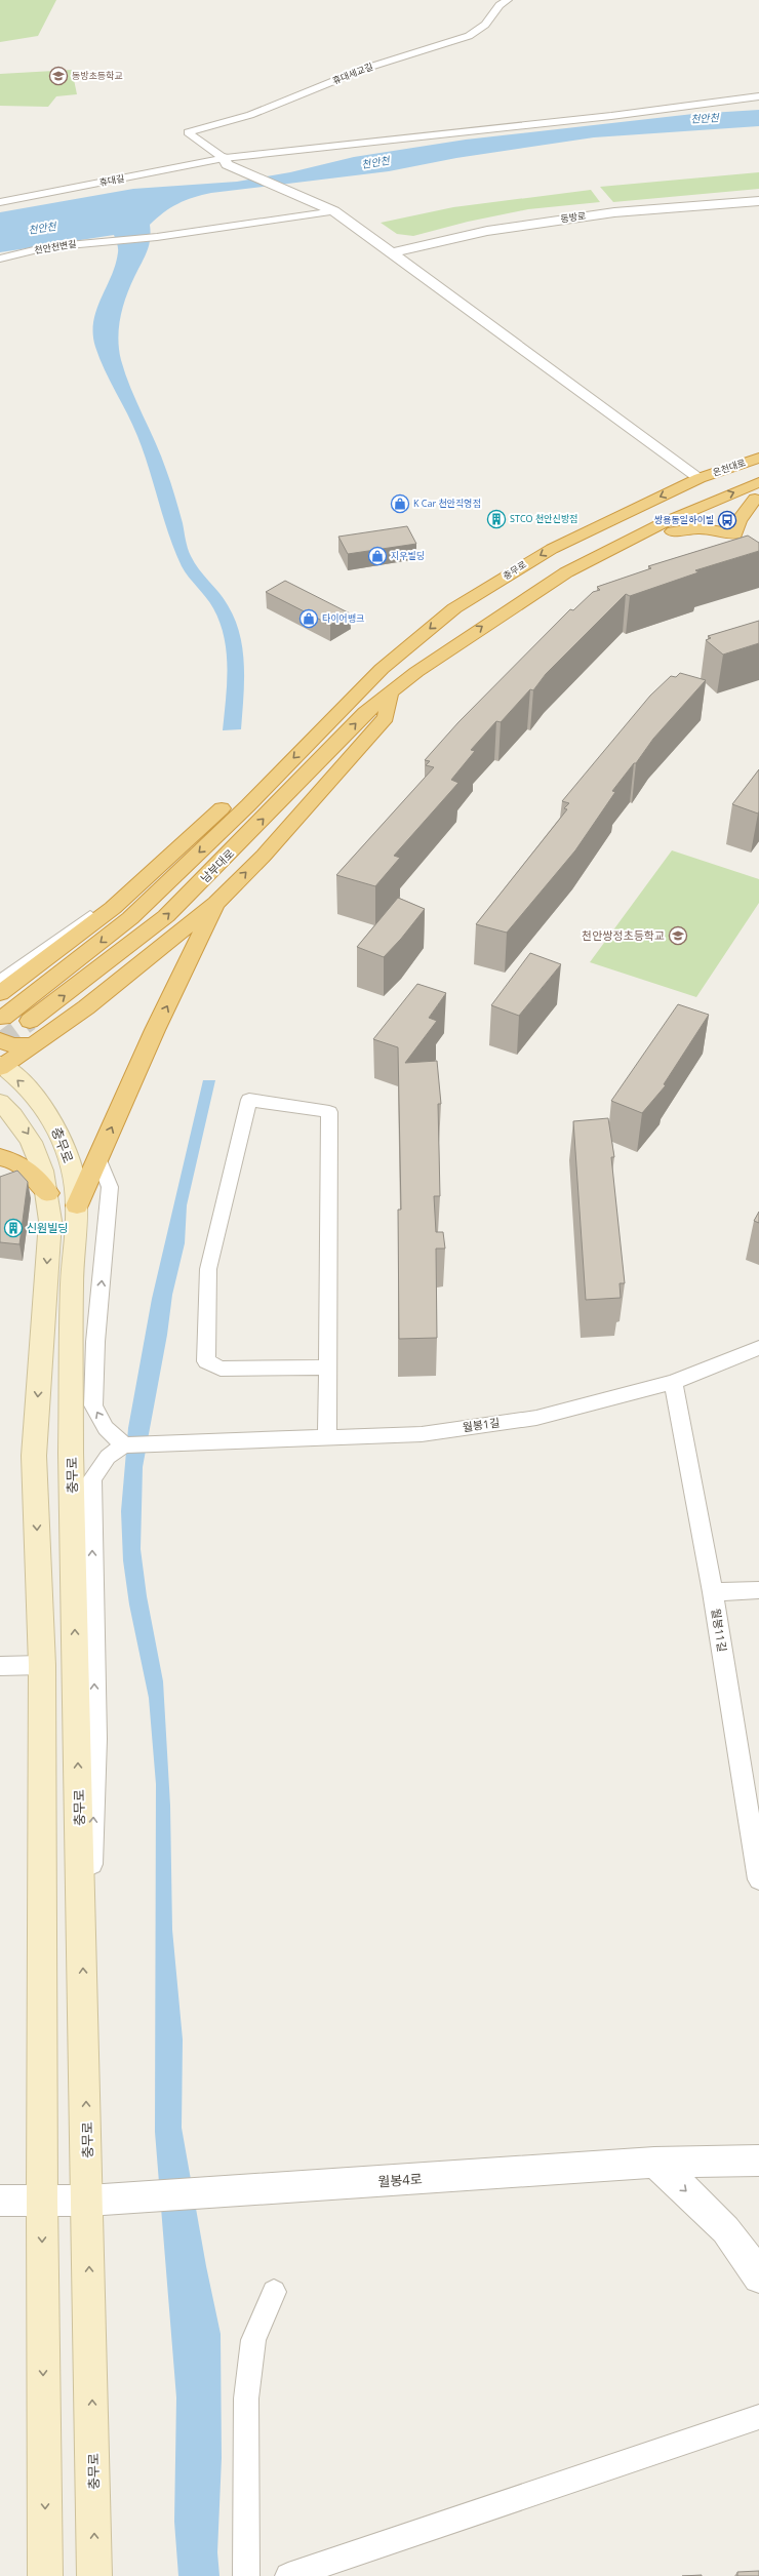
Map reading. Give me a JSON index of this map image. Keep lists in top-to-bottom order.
{
  "streets": {
    "highway": ["온천대로", "충무로", "남부대로"],
    "street": [
      "휴대세교길",
      "휴대길",
      "동방로",
      "천안천변길",
      "월봉1길",
      "월봉11길",
      "월봉4로"
    ]
  },
  "crossings": [
    ["휴대세교길", "휴대길"],
    ["온천대로", "충무로"],
    ["충무로", "남부대로"],
    ["충무로", "월봉4로"],
    ["월봉1길", "월봉11길"]
  ],
  "water": ["천안천"],
  "places": {
    "school or university": ["동방초등학교", "천안쌍정초등학교"],
    "shop": ["K Car 천안직영점", "지우빌딩", "타이어뱅크"],
    "building": ["STCO 천안신방점", "신원빌딩"],
    "bus stop": ["쌍용동일하이빌"]
  }
}
